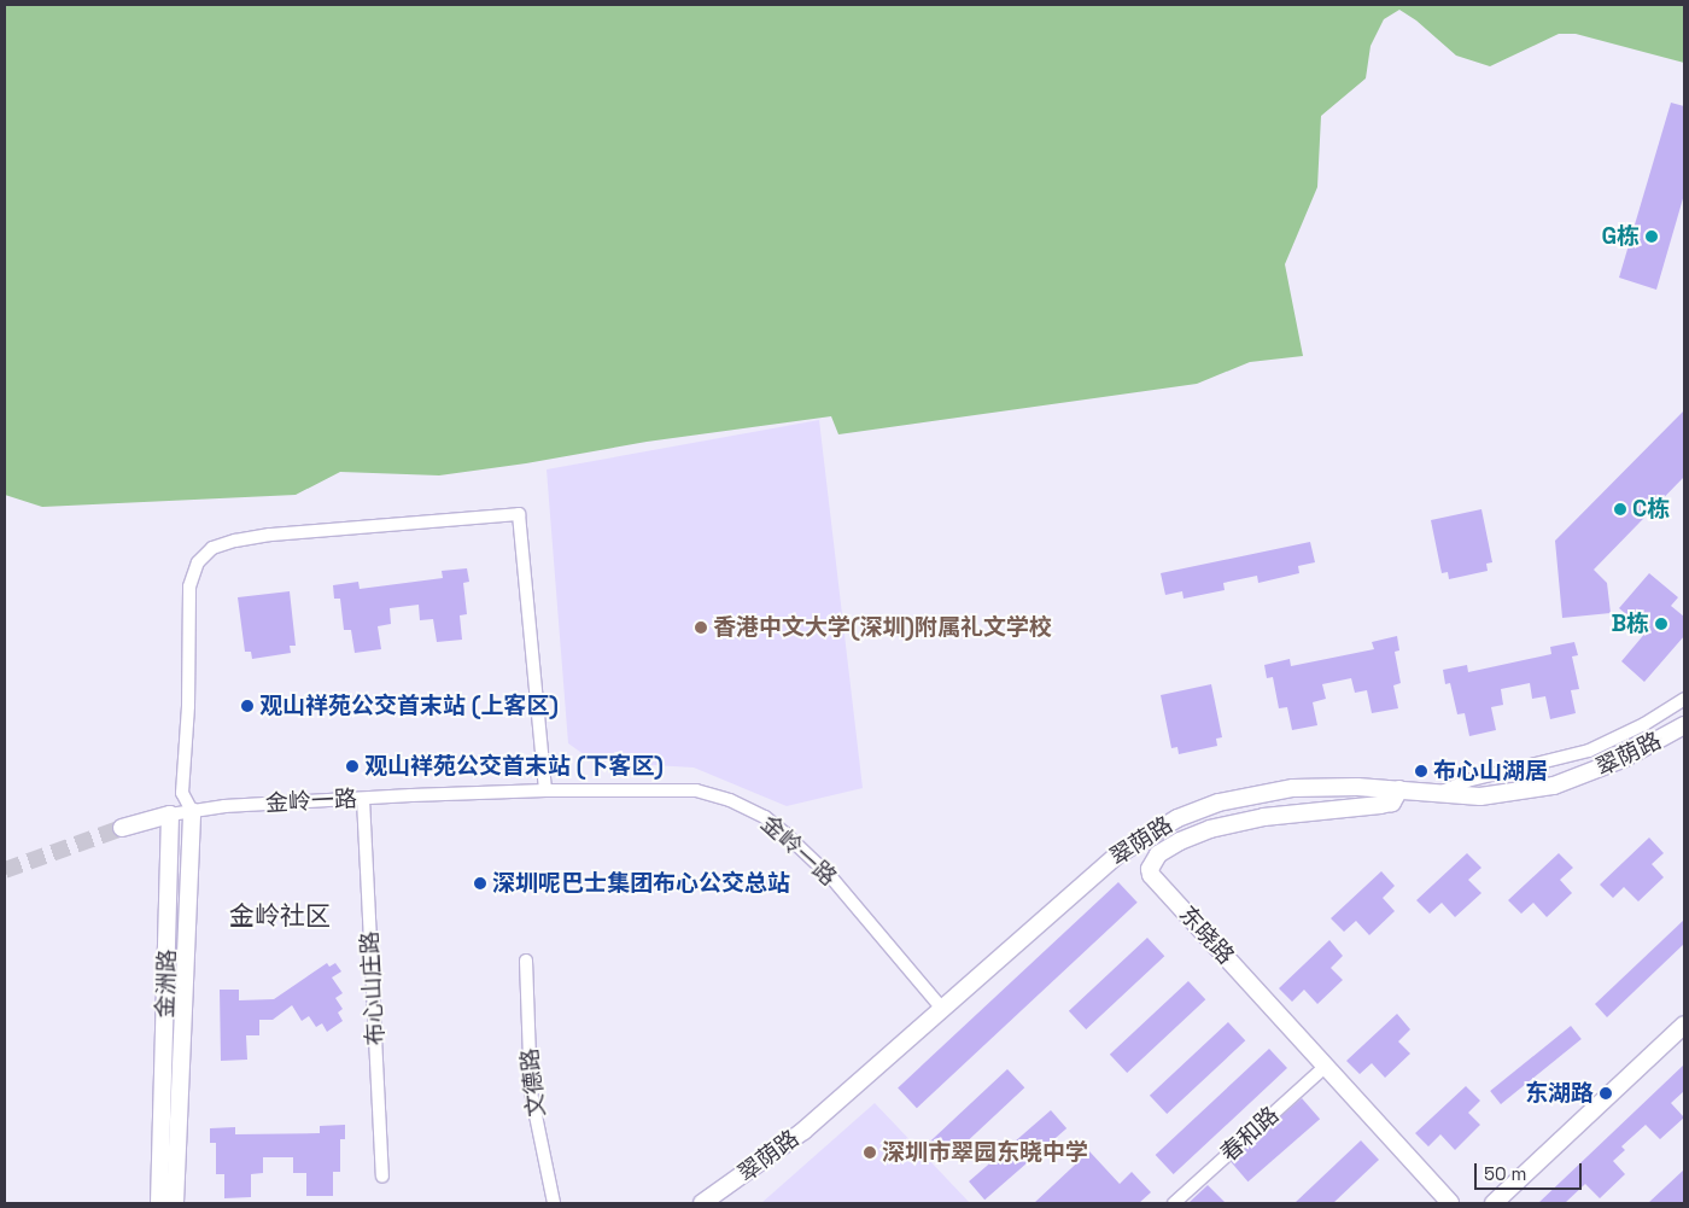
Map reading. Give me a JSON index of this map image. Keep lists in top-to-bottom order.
{
  "streets": {
    "street": [
      "翠荫路",
      "金岭一路",
      "东晓路",
      "金洲路",
      "布心山庄路",
      "文德路",
      "春和路"
    ]
  },
  "crossings": [
    ["翠荫路", "金岭一路"],
    ["翠荫路", "东晓路"],
    ["金岭一路", "金洲路"],
    ["金岭一路", "布心山庄路"],
    ["东晓路", "春和路"]
  ],
  "districts": ["金岭社区"],
  "places": [
    "G栋",
    "C栋",
    "B栋",
    "香港中文大学(深圳)附属礼文学校",
    "观山祥苑公交首末站 (上客区)",
    "观山祥苑公交首末站 (下客区)",
    "布心山湖居",
    "深圳呢巴士集团布心公交总站",
    "东湖路",
    "深圳市翠园东晓中学"
  ],
  "scale_bar": "50 m"
}
